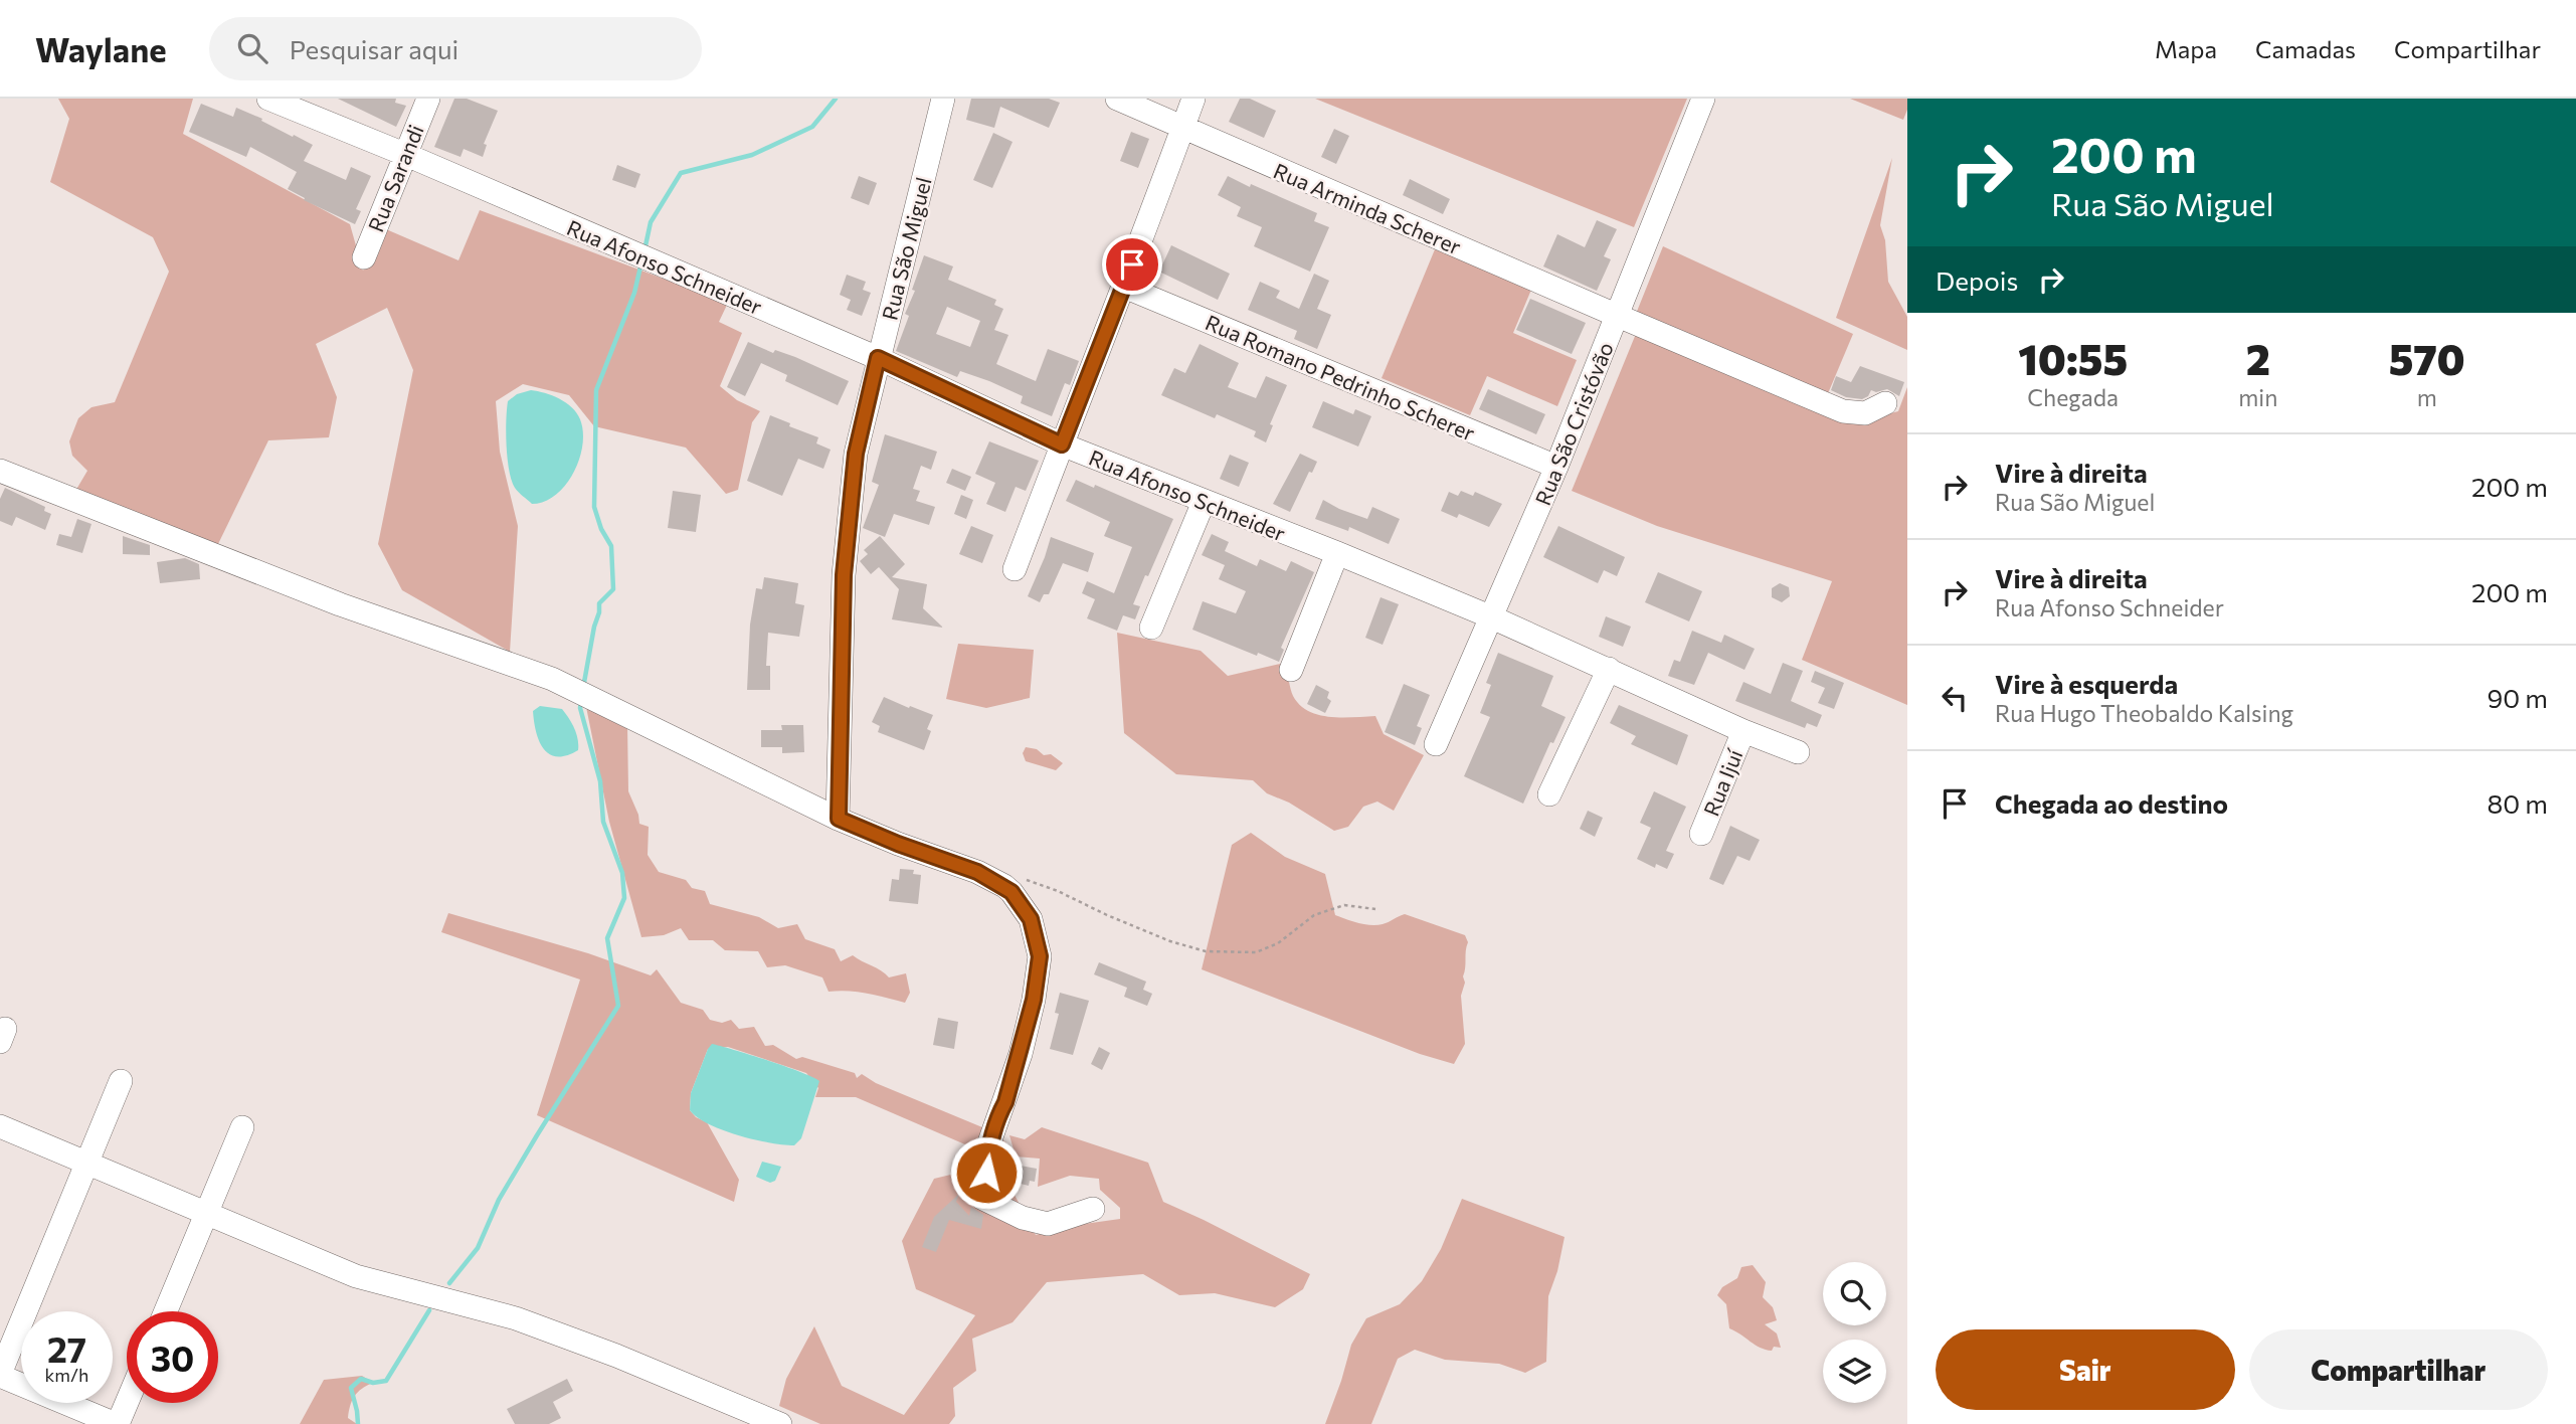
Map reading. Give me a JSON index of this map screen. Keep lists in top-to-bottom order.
{
  "streets": {
    "street": [
      "Rua Sarandi",
      "Rua Arminda Scherer",
      "Rua São Miguel",
      "Rua Afonso Schneider",
      "Rua Romano Pedrinho Scherer",
      "Rua São Cristóvão",
      "Rua Ijuí"
    ]
  },
  "crossings": [
    ["Rua Sarandi", "Rua Afonso Schneider"],
    ["Rua Arminda Scherer", "Rua São Cristóvão"],
    ["Rua São Miguel", "Rua Afonso Schneider"],
    ["Rua Afonso Schneider", "Rua São Cristóvão"],
    ["Rua Afonso Schneider", "Rua Ijuí"],
    ["Rua Romano Pedrinho Scherer", "Rua São Cristóvão"]
  ],
  "page": {
    "header": "Waylane",
    "search": "Pesquisar aqui",
    "nav": ["Mapa", "Camadas", "Compartilhar"],
    "turn": ["200 m", "Rua São Miguel"],
    "then": "Depois",
    "eta": [
      "10:55",
      "Chegada",
      "2",
      "min",
      "570",
      "m"
    ],
    "list": [
      {
        "name": "Vire à direita",
        "note": "Rua São Miguel",
        "value": "200 m"
      },
      {
        "name": "Vire à direita",
        "note": "Rua Afonso Schneider",
        "value": "200 m"
      },
      {
        "name": "Vire à esquerda",
        "note": "Rua Hugo Theobaldo Kalsing",
        "value": "90 m"
      },
      {
        "name": "Chegada ao destino",
        "value": "80 m"
      }
    ],
    "speed": "27 km/h",
    "limit": "30",
    "buttons": ["Sair", "Compartilhar"]
  }
}
